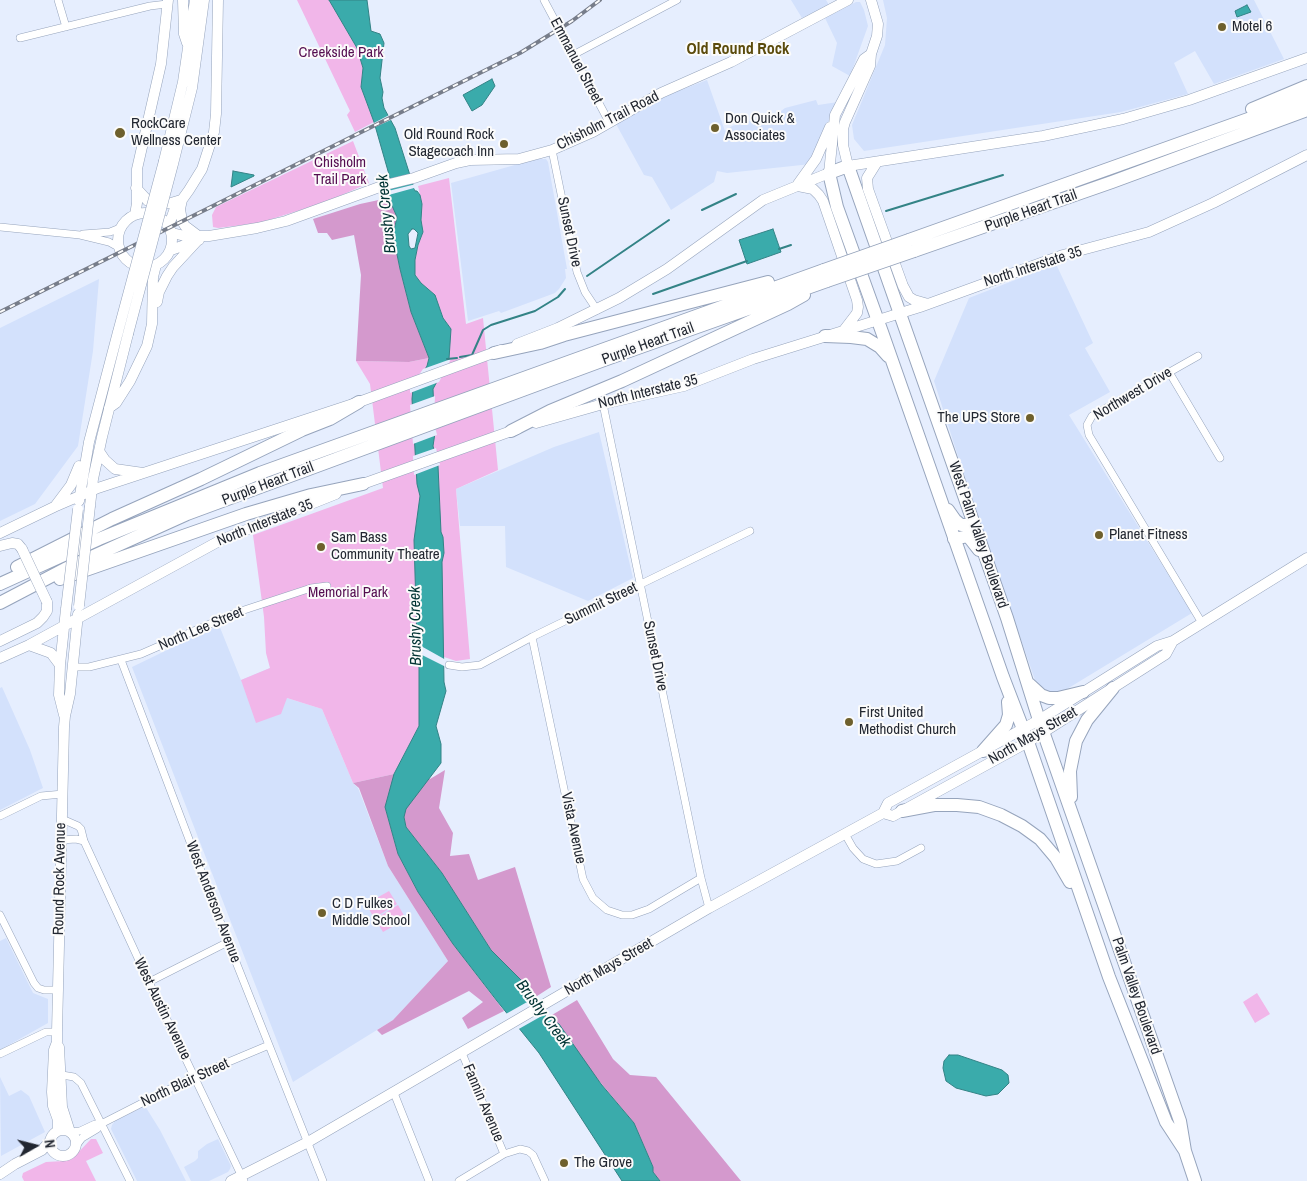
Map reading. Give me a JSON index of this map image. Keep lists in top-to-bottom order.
{
  "streets": {
    "highway": ["Purple Heart Trail", "West Palm Valley Boulevard", "Palm Valley Boulevard"],
    "main road": [
      "Chisholm Trail Road",
      "North Interstate 35",
      "North Mays Street",
      "Round Rock Avenue"
    ],
    "street": [
      "Emmanuel Street",
      "Sunset Drive",
      "Northwest Drive",
      "Summit Street",
      "North Lee Street",
      "Vista Avenue",
      "West Anderson Avenue",
      "West Austin Avenue",
      "North Blair Street",
      "Fannin Avenue"
    ]
  },
  "crossings": [
    ["Emmanuel Street", "Chisholm Trail Road"],
    ["Chisholm Trail Road", "Sunset Drive"],
    ["Sunset Drive", "North Interstate 35"],
    ["Sunset Drive", "Summit Street"],
    ["Sunset Drive", "North Mays Street"],
    ["Sunset Drive", "Vista Avenue"],
    ["North Interstate 35", "West Palm Valley Boulevard"],
    ["North Interstate 35", "Round Rock Avenue"],
    ["Northwest Drive", "North Mays Street"],
    ["West Palm Valley Boulevard", "North Mays Street"],
    ["West Palm Valley Boulevard", "Palm Valley Boulevard"],
    ["Summit Street", "Vista Avenue"],
    ["North Lee Street", "Round Rock Avenue"],
    ["North Lee Street", "West Anderson Avenue"],
    ["North Mays Street", "West Anderson Avenue"],
    ["North Mays Street", "West Austin Avenue"],
    ["North Mays Street", "Fannin Avenue"],
    ["Round Rock Avenue", "West Austin Avenue"],
    ["Round Rock Avenue", "North Blair Street"],
    ["West Anderson Avenue", "North Blair Street"],
    ["West Austin Avenue", "North Blair Street"]
  ],
  "districts": ["Old Round Rock"],
  "water": ["Brushy Creek"],
  "parks": ["Creekside Park", "Chisholm Trail Park", "Memorial Park"],
  "places": [
    "Motel 6",
    "Don Quick & Associates",
    "RockCare Wellness Center",
    "Old Round Rock Stagecoach Inn",
    "The UPS Store",
    "Planet Fitness",
    "Sam Bass Community Theatre",
    "First United Methodist Church",
    "C D Fulkes Middle School",
    "The Grove"
  ],
  "north": "right"
}
